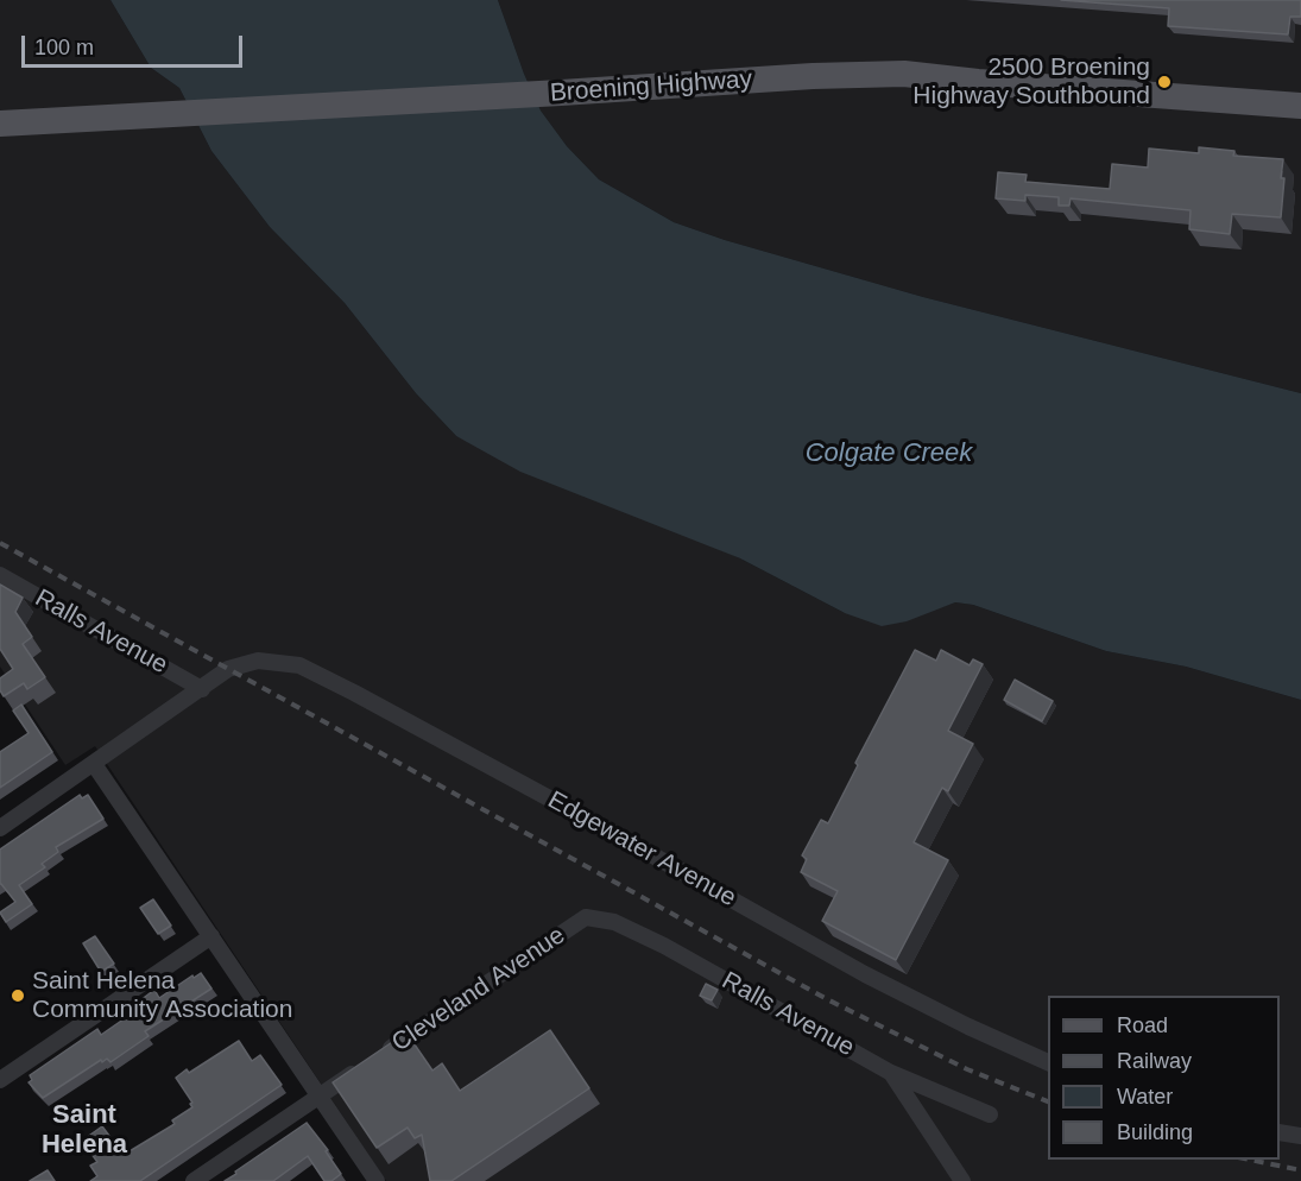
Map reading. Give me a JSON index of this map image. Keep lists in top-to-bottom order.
{
  "streets": {
    "main road": ["Broening Highway"],
    "street": ["Ralls Avenue", "Edgewater Avenue", "Cleveland Avenue"]
  },
  "crossings": [
    ["Ralls Avenue", "Edgewater Avenue"],
    ["Ralls Avenue", "Cleveland Avenue"]
  ],
  "districts": ["Saint Helena"],
  "water": ["Colgate Creek"],
  "places": ["2500 Broening Highway Southbound", "Saint Helena Community Association"],
  "legend": [
    "Road",
    "Railway",
    "Water",
    "Building"
  ],
  "scale_bar": "100 m"
}
